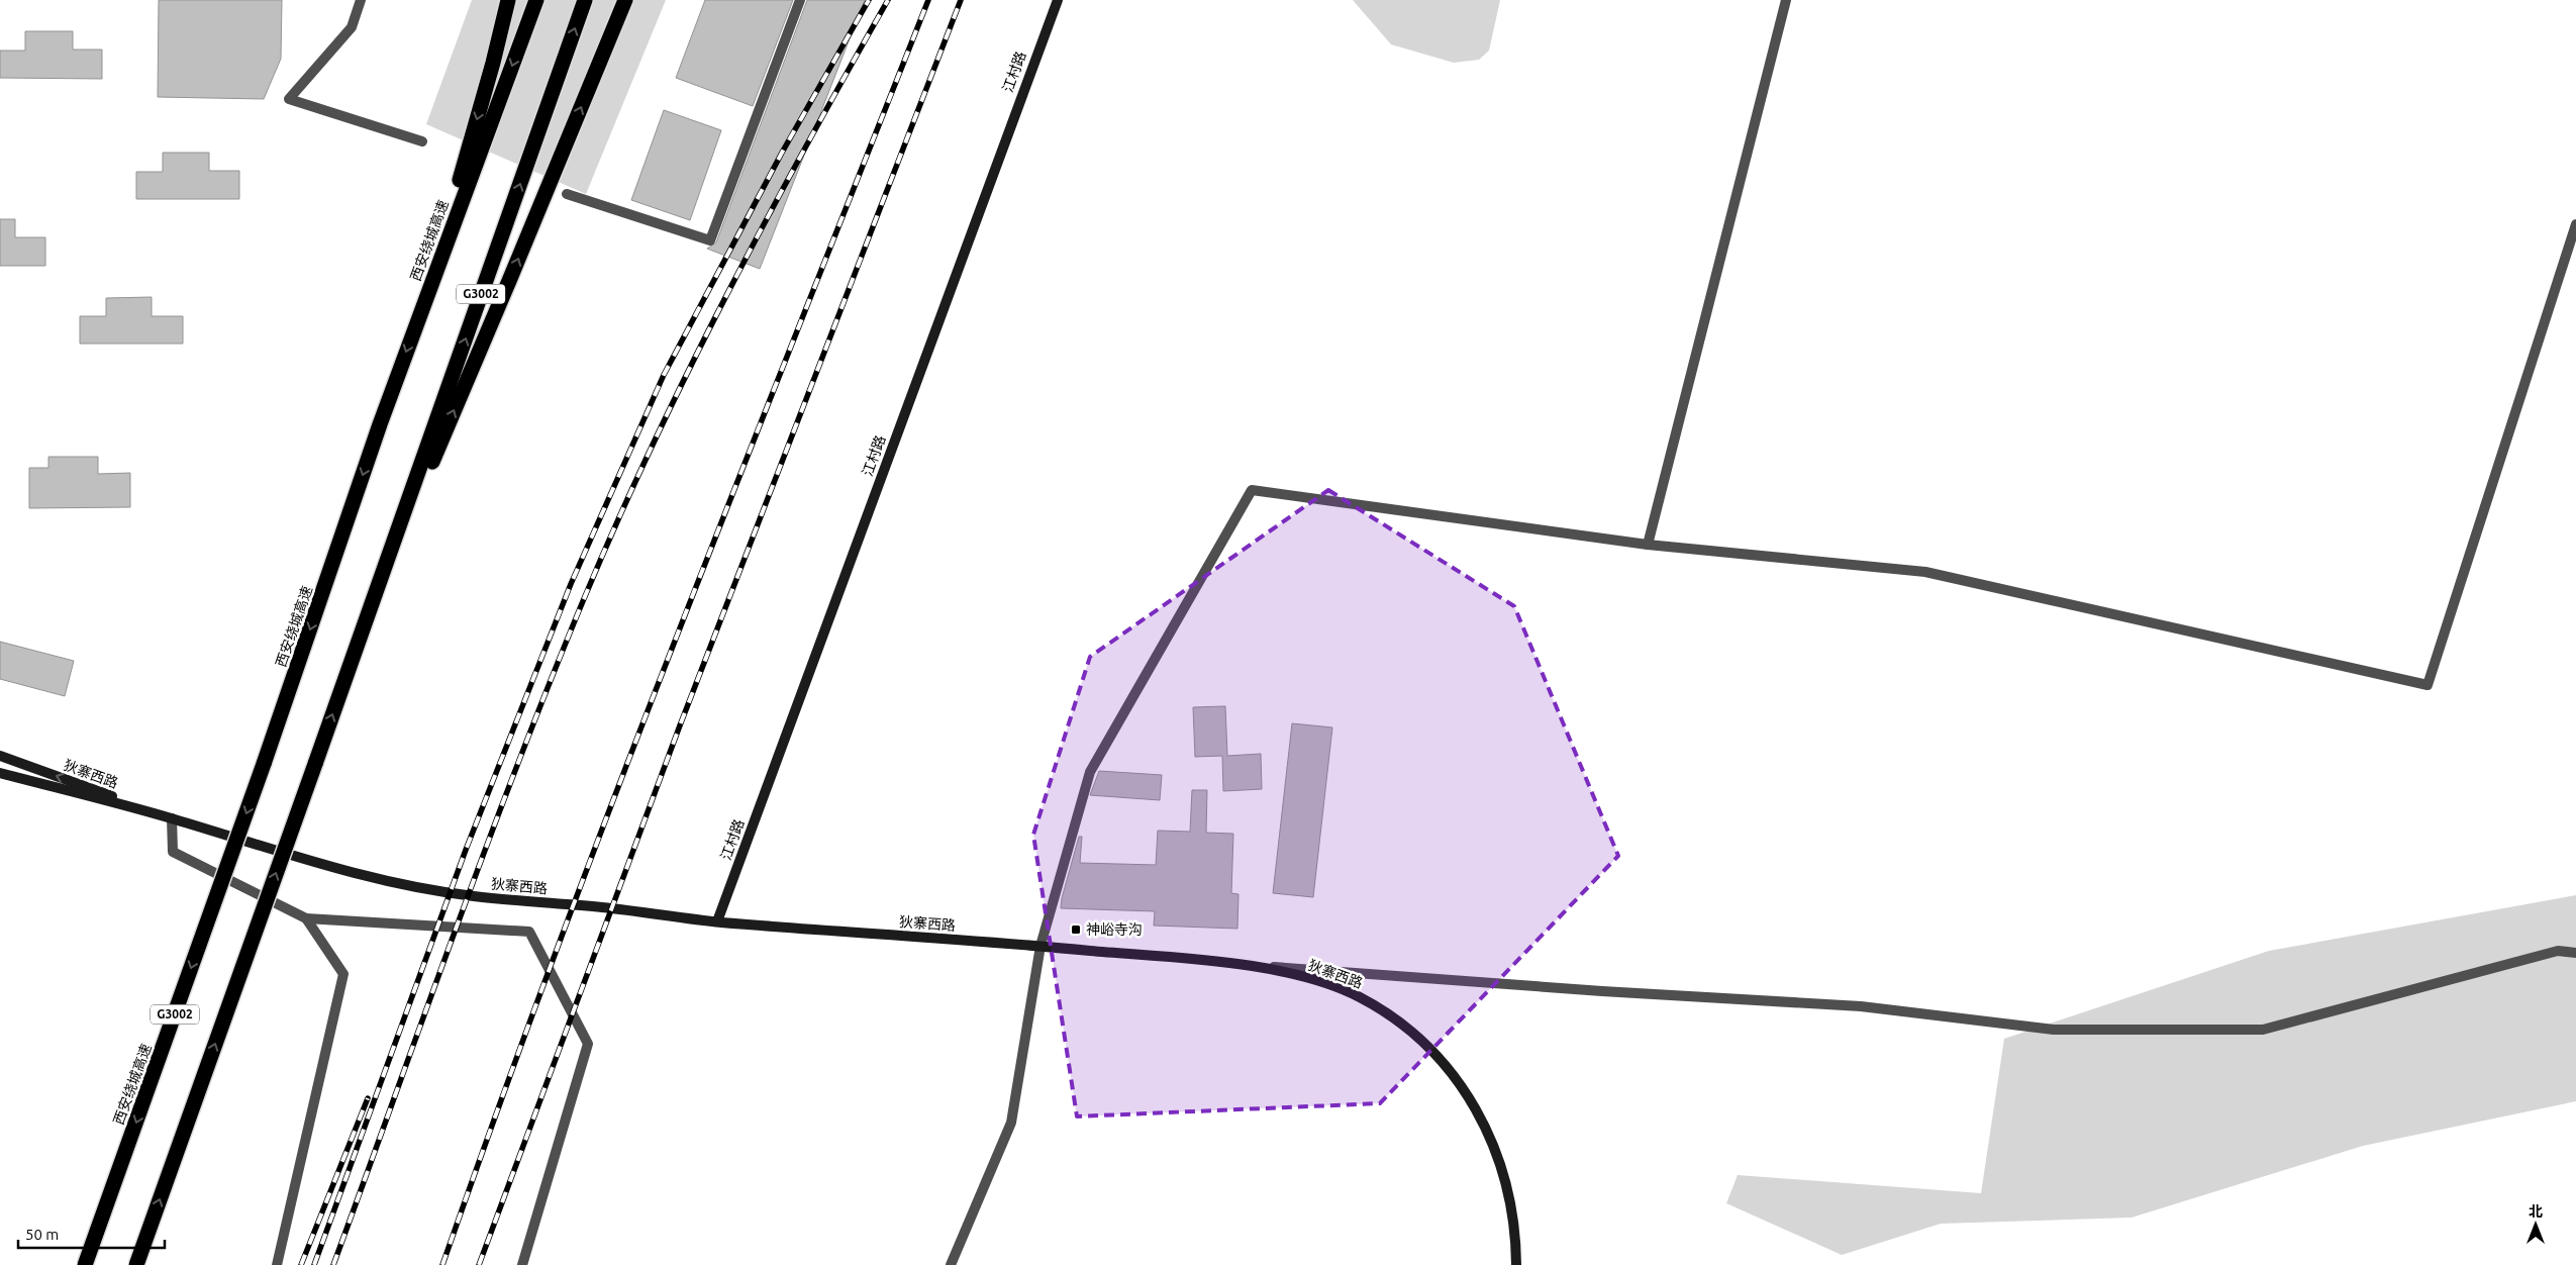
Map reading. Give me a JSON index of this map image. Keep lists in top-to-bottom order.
{
  "streets": {
    "highway": ["西安绕城高速", "G3002"],
    "main road": ["江村路", "狄寨西路"]
  },
  "crossings": [
    ["江村路", "狄寨西路"]
  ],
  "places": {
    "transit": ["神峪寺沟"]
  },
  "scale_bar": "50 m",
  "north": "top"
}
